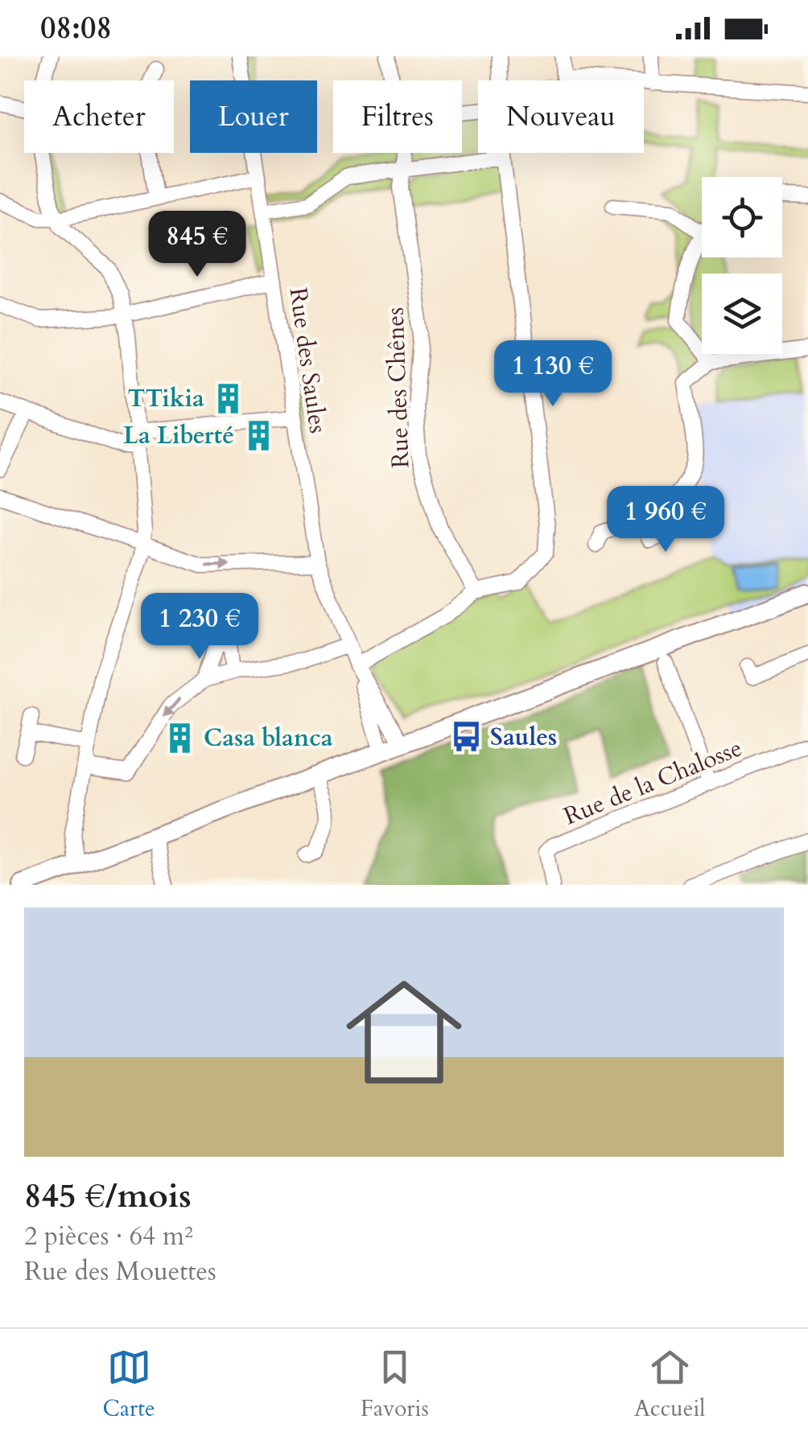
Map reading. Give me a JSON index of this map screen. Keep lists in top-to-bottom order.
{
  "streets": {
    "street": ["Rue des Saules", "Rue des Chênes", "Rue de la Chalosse"]
  },
  "places": {
    "building": ["TTikia", "La Liberté", "Casa blanca"],
    "bus stop": ["Saules"]
  },
  "page": {
    "status": "08:08",
    "chip": [
      "Acheter",
      "Louer",
      "Filtres",
      "Nouveau"
    ],
    "price": [
      "845 €",
      "1 130 €",
      "1 960 €",
      "1 230 €"
    ],
    "list": [
      {
        "name": "845 €/mois",
        "note": "2 pièces · 64 m² · Rue des Mouettes"
      }
    ],
    "tabs": ["Carte", "Favoris", "Accueil"]
  }
}
